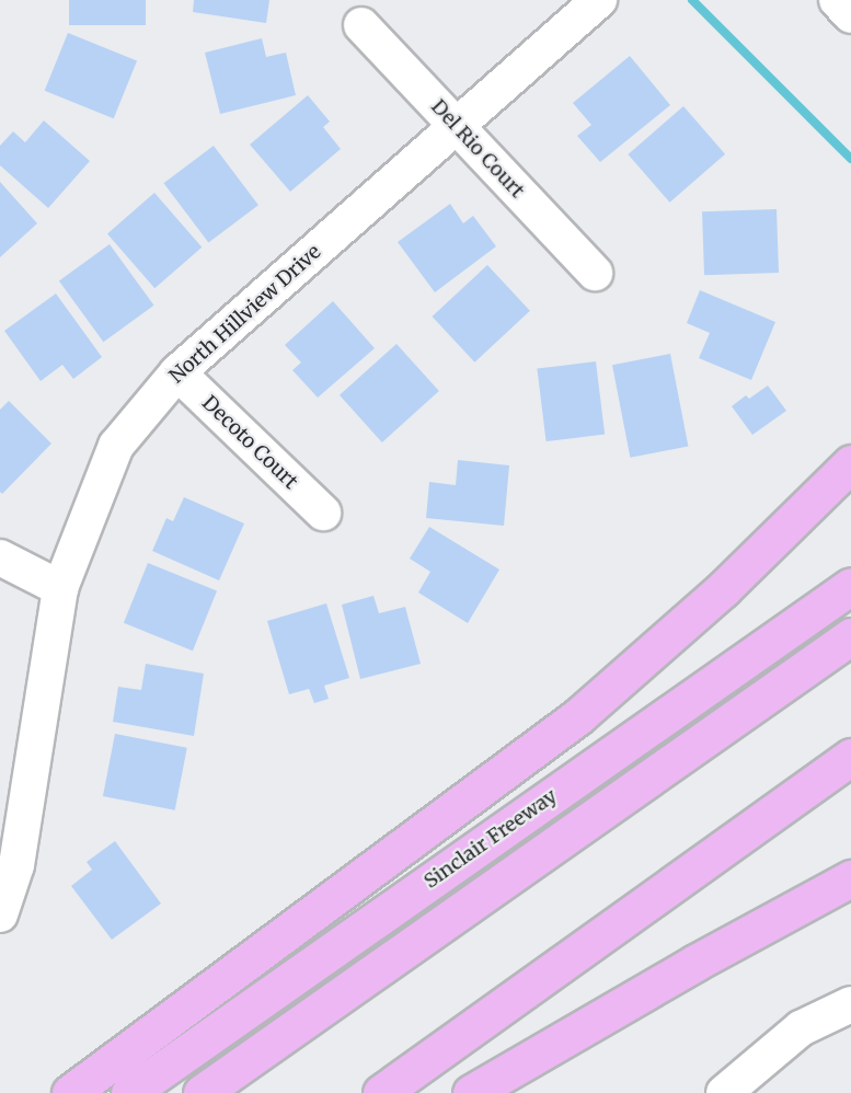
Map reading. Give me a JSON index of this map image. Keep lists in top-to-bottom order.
{
  "streets": {
    "highway": ["Sinclair Freeway"],
    "street": ["Del Rio Court", "North Hillview Drive", "Decoto Court"]
  },
  "crossings": [
    ["Del Rio Court", "North Hillview Drive"],
    ["North Hillview Drive", "Decoto Court"]
  ]
}
